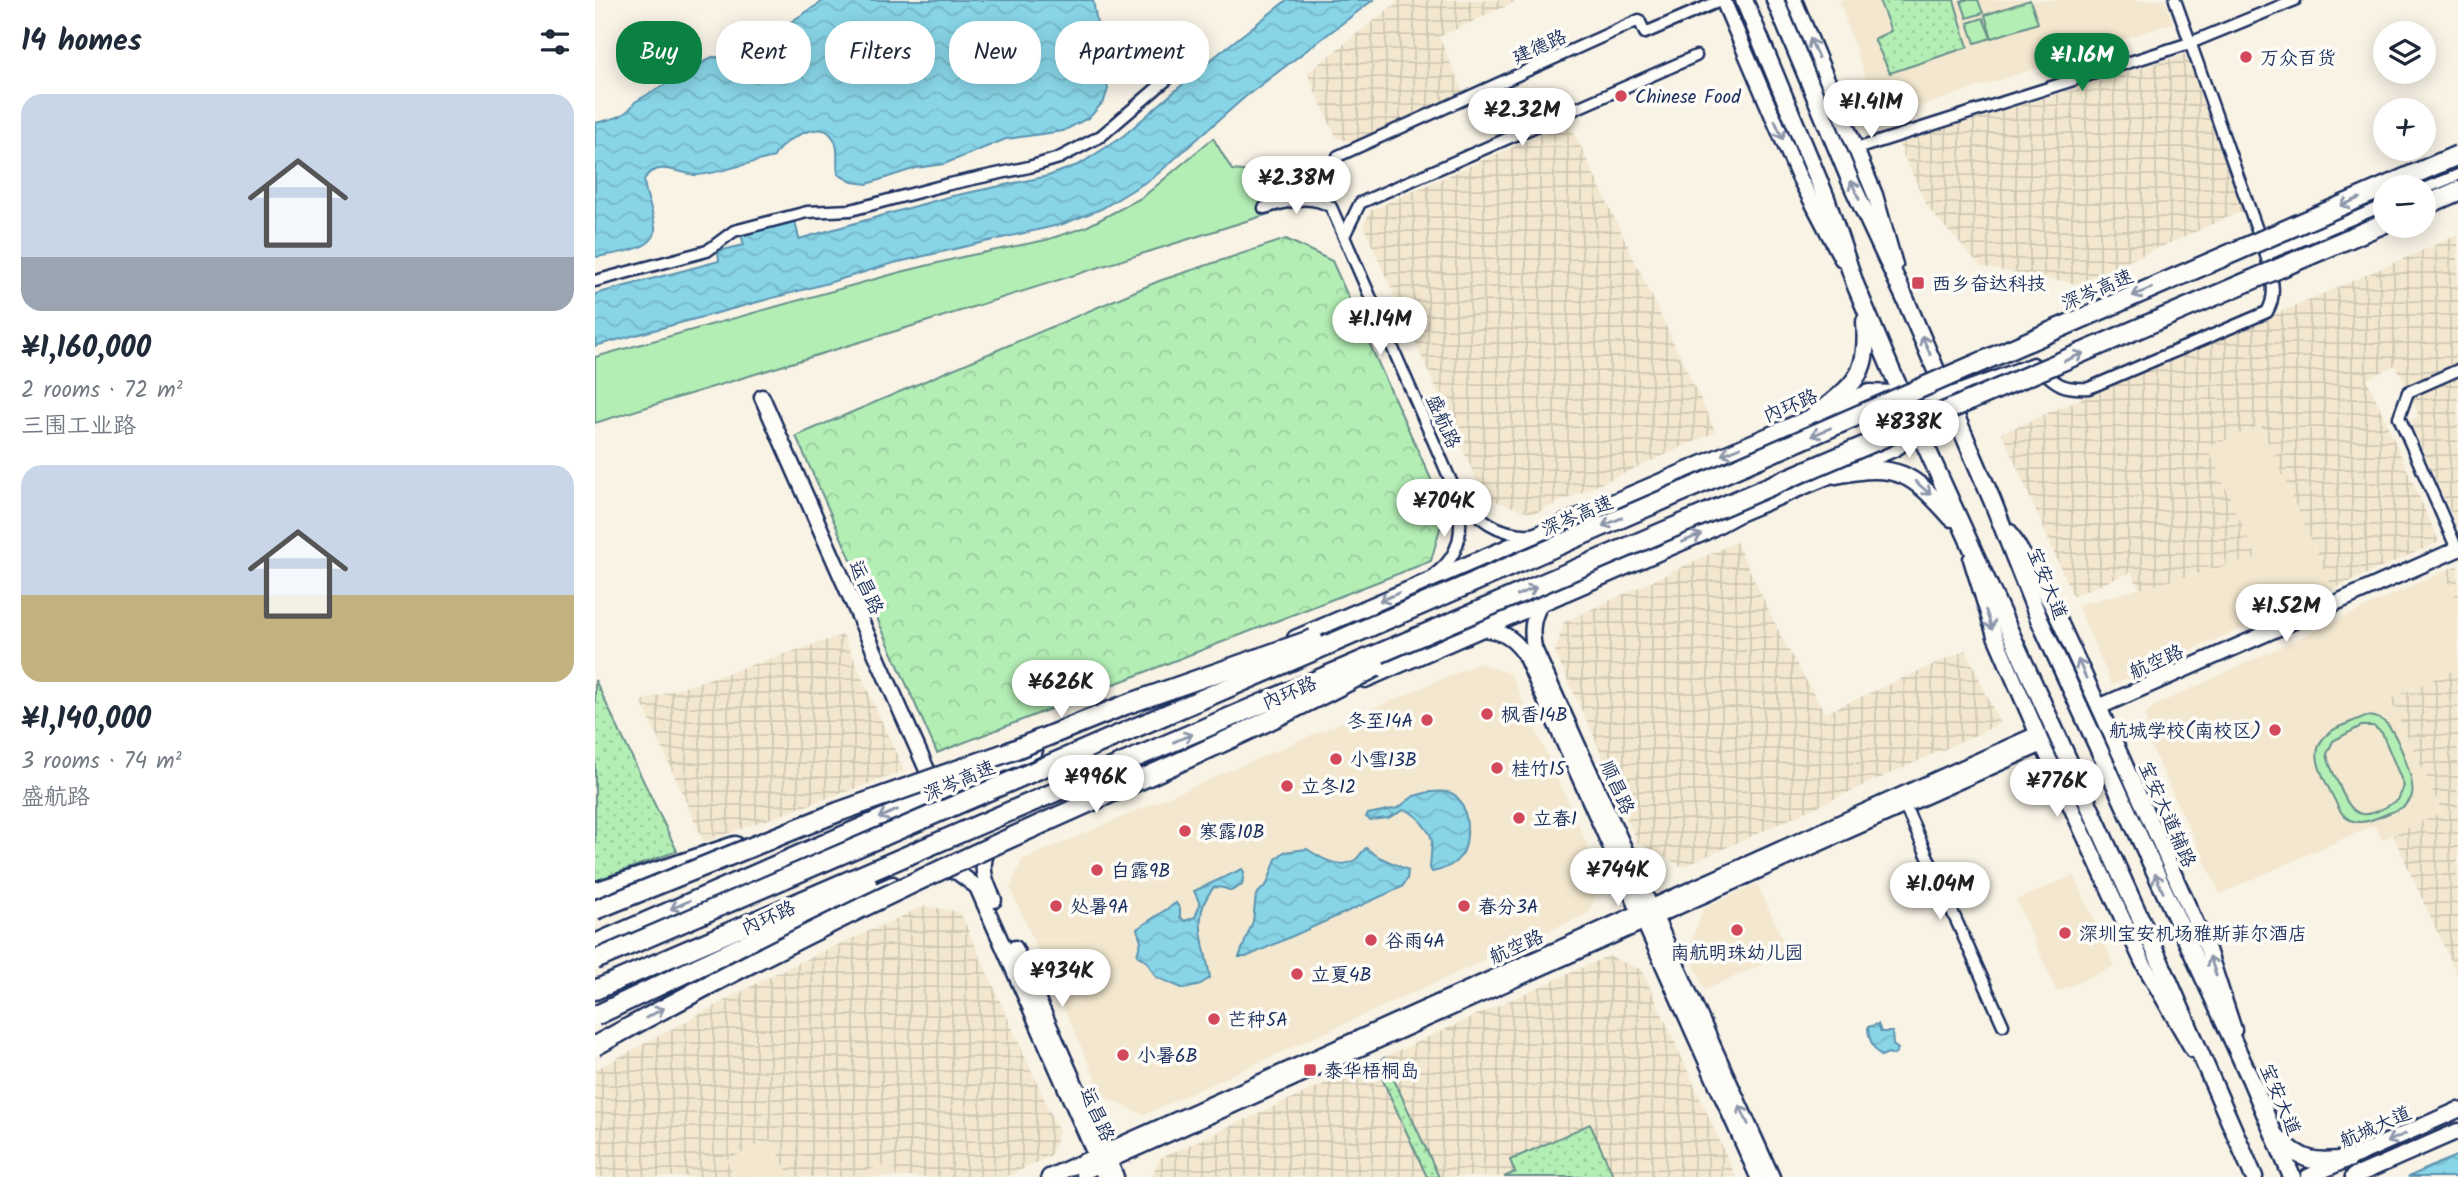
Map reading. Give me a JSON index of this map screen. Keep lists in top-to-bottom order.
{
  "streets": {
    "highway": ["深岑高速"],
    "main road": [
      "内环路",
      "宝安大道",
      "运昌路",
      "航空路",
      "顺昌路",
      "宝安大道辅路",
      "航城大道"
    ],
    "street": ["建德路", "盛航路"]
  },
  "crossings": [
    ["内环路", "宝安大道"],
    ["内环路", "运昌路"],
    ["内环路", "顺昌路"],
    ["宝安大道", "宝安大道辅路"],
    ["运昌路", "航空路"],
    ["航空路", "顺昌路"],
    ["航空路", "宝安大道辅路"]
  ],
  "places": {
    "other": [
      "万众百货",
      "Chinese Food",
      "枫香14B",
      "冬至14A",
      "航城学校(南校区)",
      "小雪13B",
      "桂竹15",
      "立冬12",
      "立春1",
      "寒露10B",
      "白露9B",
      "处暑9A",
      "春分3A",
      "南航明珠幼儿园",
      "深圳宝安机场雅斯菲尔酒店",
      "谷雨4A",
      "立夏4B",
      "芒种5A",
      "小暑6B"
    ],
    "transit": ["西乡奋达科技", "泰华梧桐岛"]
  },
  "page": {
    "heading": "14 homes",
    "map_buttons": ["+", "−"],
    "chip": [
      "Buy",
      "Rent",
      "Filters",
      "New",
      "Apartment"
    ],
    "price": [
      "¥1.16M",
      "¥1.41M",
      "¥2.32M",
      "¥2.38M",
      "¥1.14M",
      "¥838K",
      "¥704K",
      "¥1.52M",
      "¥626K",
      "¥996K",
      "¥776K",
      "¥744K",
      "¥1.04M",
      "¥934K"
    ],
    "list": [
      {
        "name": "¥1,160,000",
        "note": "2 rooms · 72 m² · 三围工业路"
      },
      {
        "name": "¥1,140,000",
        "note": "3 rooms · 74 m² · 盛航路"
      }
    ]
  }
}
